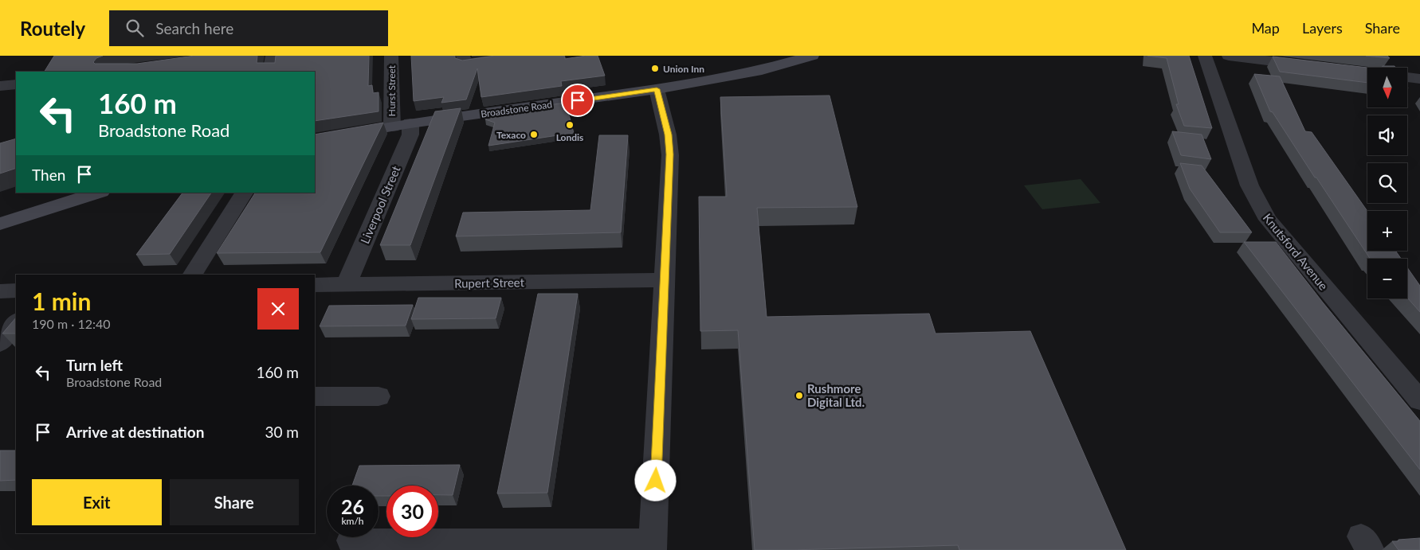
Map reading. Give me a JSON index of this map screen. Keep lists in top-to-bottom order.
{
  "streets": {
    "main road": ["Broadstone Road"],
    "street": [
      "Hurst Street",
      "Liverpool Street",
      "Knutsford Avenue",
      "Rupert Street"
    ]
  },
  "crossings": [
    ["Hurst Street", "Broadstone Road"],
    ["Hurst Street", "Liverpool Street"],
    ["Broadstone Road", "Liverpool Street"],
    ["Liverpool Street", "Rupert Street"]
  ],
  "places": [
    "Union Inn",
    "Londis",
    "Texaco",
    "Rushmore Digital Ltd."
  ],
  "north": "bottom",
  "page": {
    "header": "Routely",
    "search": "Search here",
    "nav": ["Map", "Layers", "Share"],
    "map_buttons": ["+", "−"],
    "turn": ["160 m", "Broadstone Road"],
    "then": "Then",
    "heading": ["1 min", "190 m · 12:40"],
    "list": [
      {
        "name": "Turn left",
        "note": "Broadstone Road",
        "value": "160 m"
      },
      {
        "name": "Arrive at destination",
        "value": "30 m"
      }
    ],
    "buttons": ["Exit", "Share"],
    "speed": "26 km/h",
    "limit": "30"
  }
}
